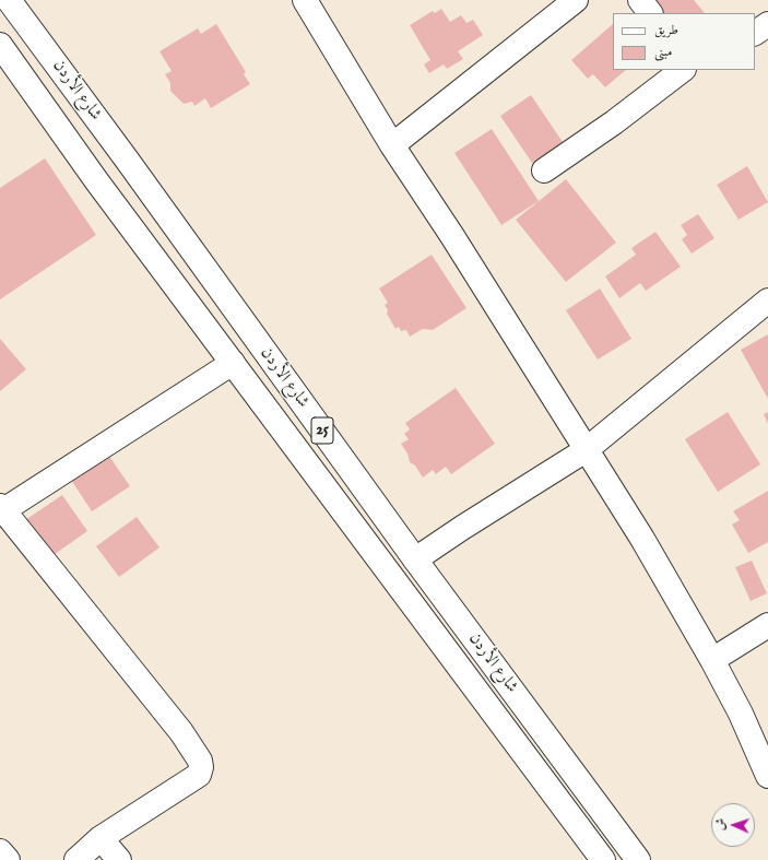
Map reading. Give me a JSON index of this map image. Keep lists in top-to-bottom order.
{
  "streets": {
    "main road": ["شارع الأردن", "25"]
  },
  "legend": ["طريق", "مبنى"],
  "north": "left"
}
